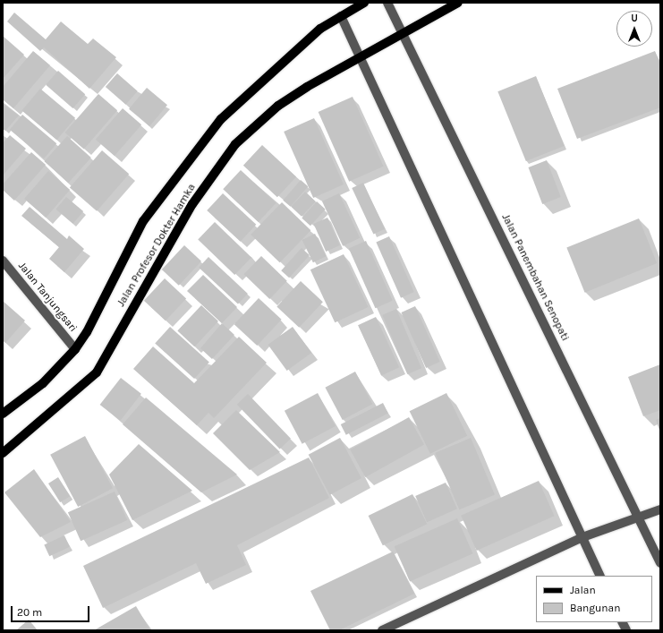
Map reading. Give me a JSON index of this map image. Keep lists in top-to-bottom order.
{
  "streets": {
    "main road": ["Jalan Profesor Dokter Hamka"],
    "street": ["Jalan Panembahan Senopati", "Jalan Tanjungsari"]
  },
  "crossings": [
    ["Jalan Profesor Dokter Hamka", "Jalan Panembahan Senopati"],
    ["Jalan Profesor Dokter Hamka", "Jalan Tanjungsari"]
  ],
  "legend": ["Jalan", "Bangunan"],
  "scale_bar": "20 m",
  "north": "top"
}
